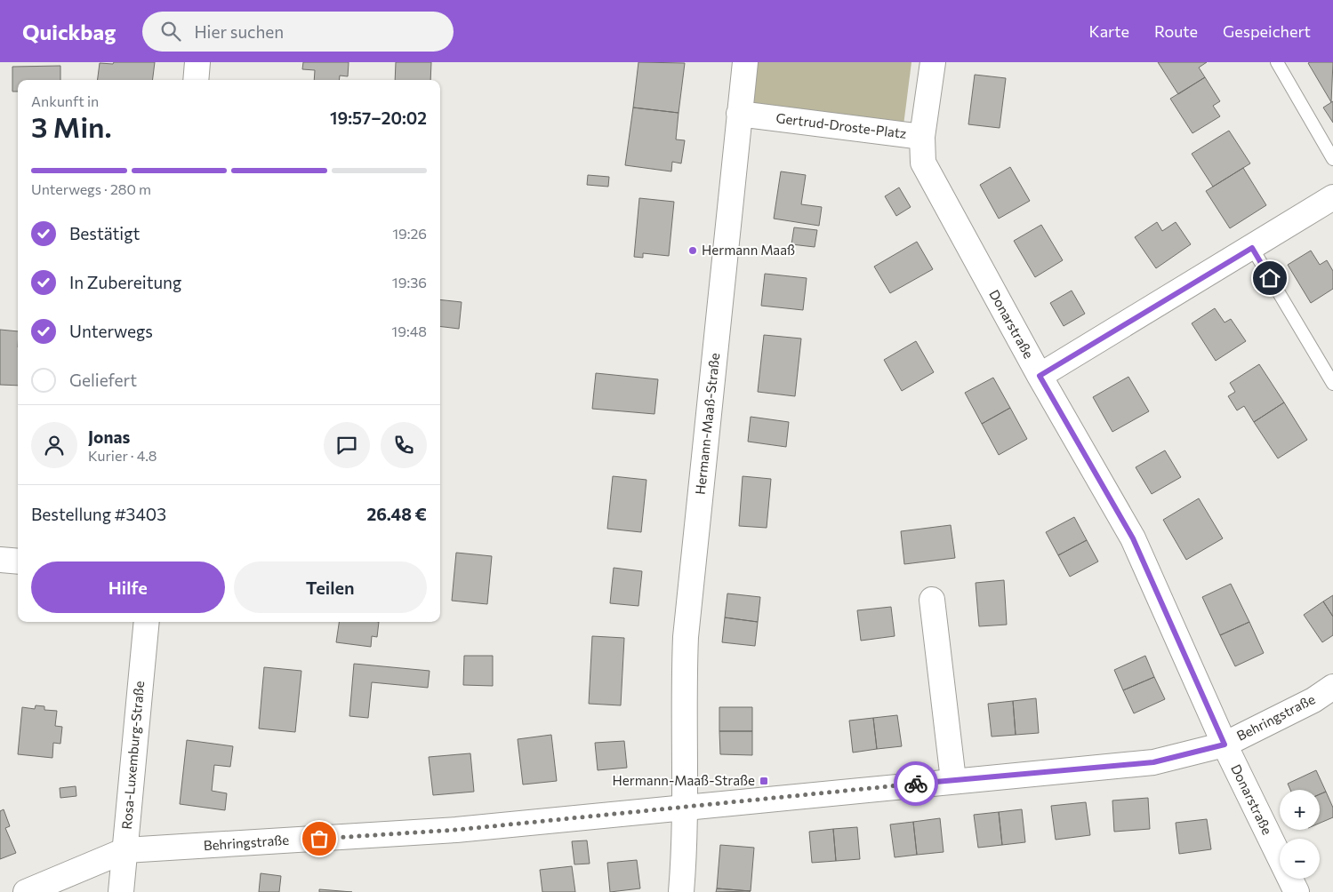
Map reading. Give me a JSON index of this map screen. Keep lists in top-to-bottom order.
{
  "streets": {
    "street": [
      "Gertrud-Droste-Platz",
      "Donarstraße",
      "Hermann-Maaß-Straße",
      "Behringstraße",
      "Rosa-Luxemburg-Straße"
    ]
  },
  "crossings": [
    ["Gertrud-Droste-Platz", "Donarstraße"],
    ["Gertrud-Droste-Platz", "Hermann-Maaß-Straße"],
    ["Donarstraße", "Behringstraße"],
    ["Hermann-Maaß-Straße", "Behringstraße"],
    ["Behringstraße", "Rosa-Luxemburg-Straße"]
  ],
  "places": {
    "other": ["Hermann Maaß"],
    "transit": ["Hermann-Maaß-Straße"]
  },
  "page": {
    "header": "Quickbag",
    "search": "Hier suchen",
    "nav": ["Karte", "Route", "Gespeichert"],
    "heading": ["3 Min.", "Ankunft in", "19:57–20:02"],
    "panel": [
      "Jonas",
      "Kurier · 4.8",
      "Bestellung #3403",
      "26.48 €"
    ],
    "bar": "Unterwegs · 280 m",
    "list": [
      ["Bestätigt", "19:26"],
      ["In Zubereitung", "19:36"],
      ["Unterwegs", "19:48"],
      "Geliefert"
    ],
    "buttons": ["Hilfe", "Teilen"],
    "map_buttons": ["+", "−"]
  }
}
